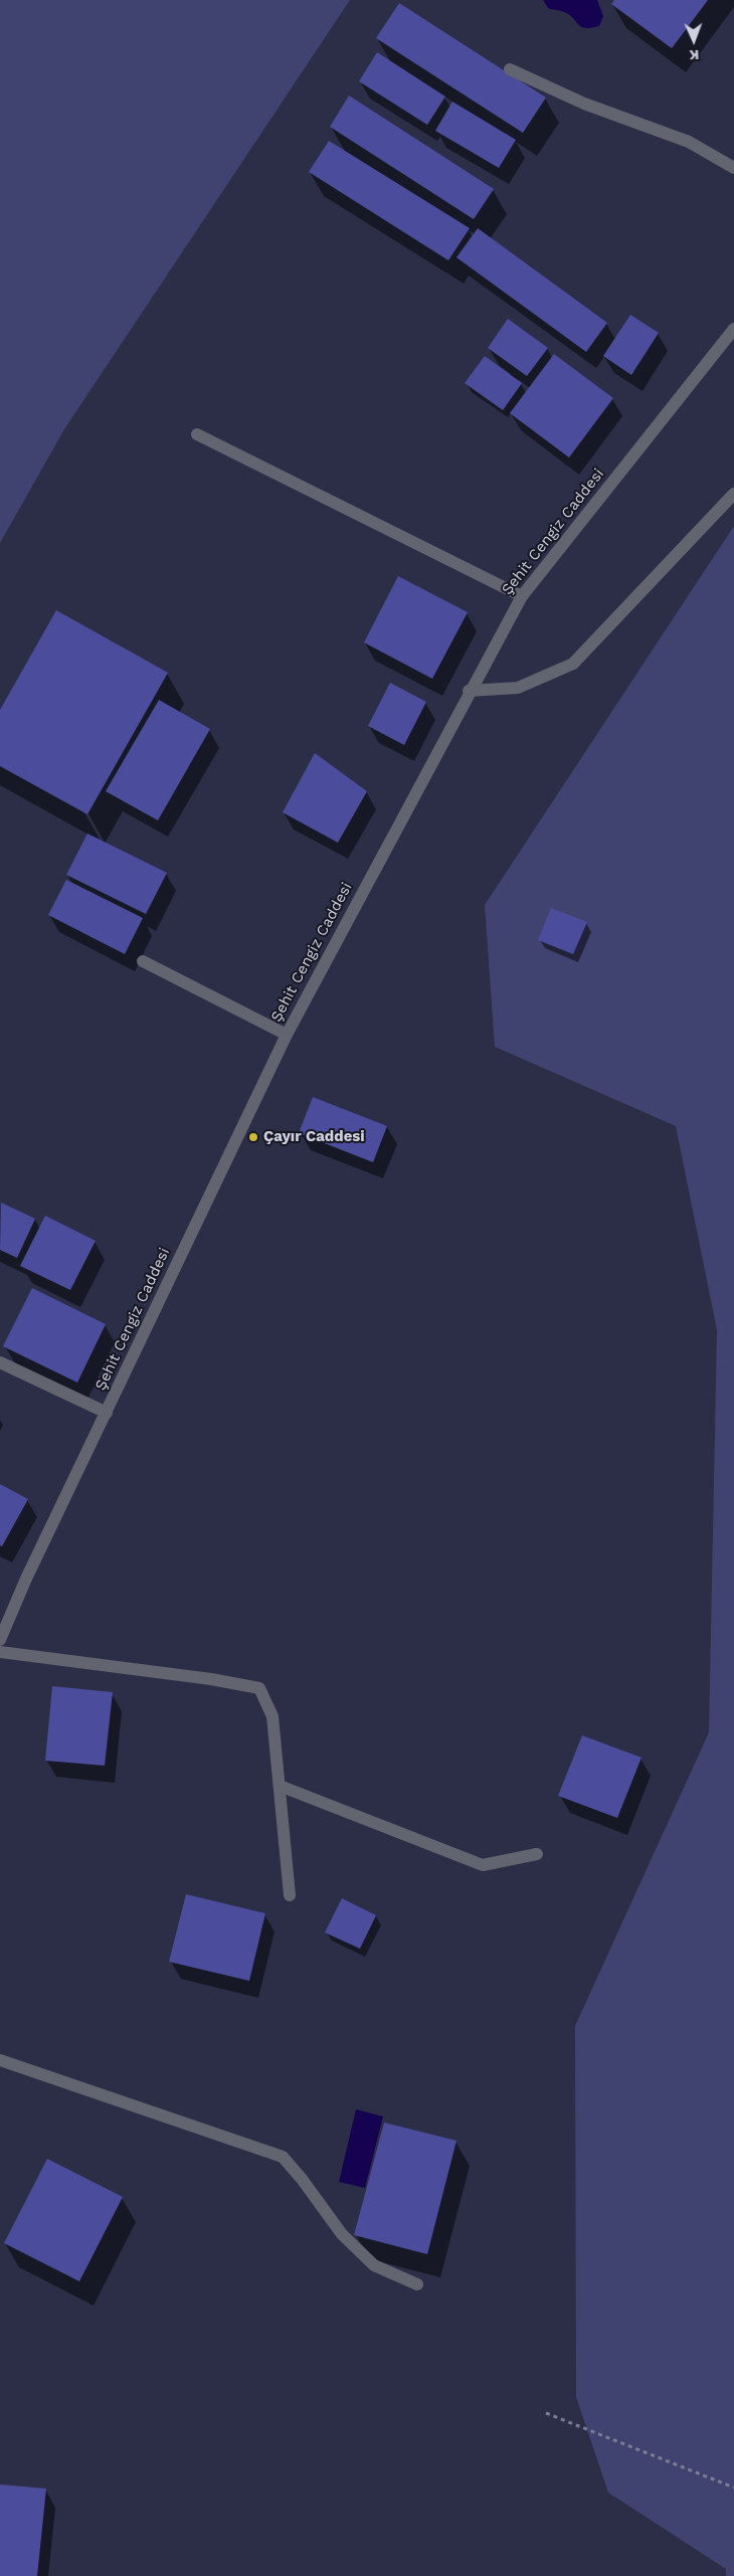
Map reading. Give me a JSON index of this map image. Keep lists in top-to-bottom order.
{
  "streets": {
    "street": ["Şehit Cengiz Caddesi"]
  },
  "places": ["Çayır Caddesi"],
  "north": "bottom"
}
